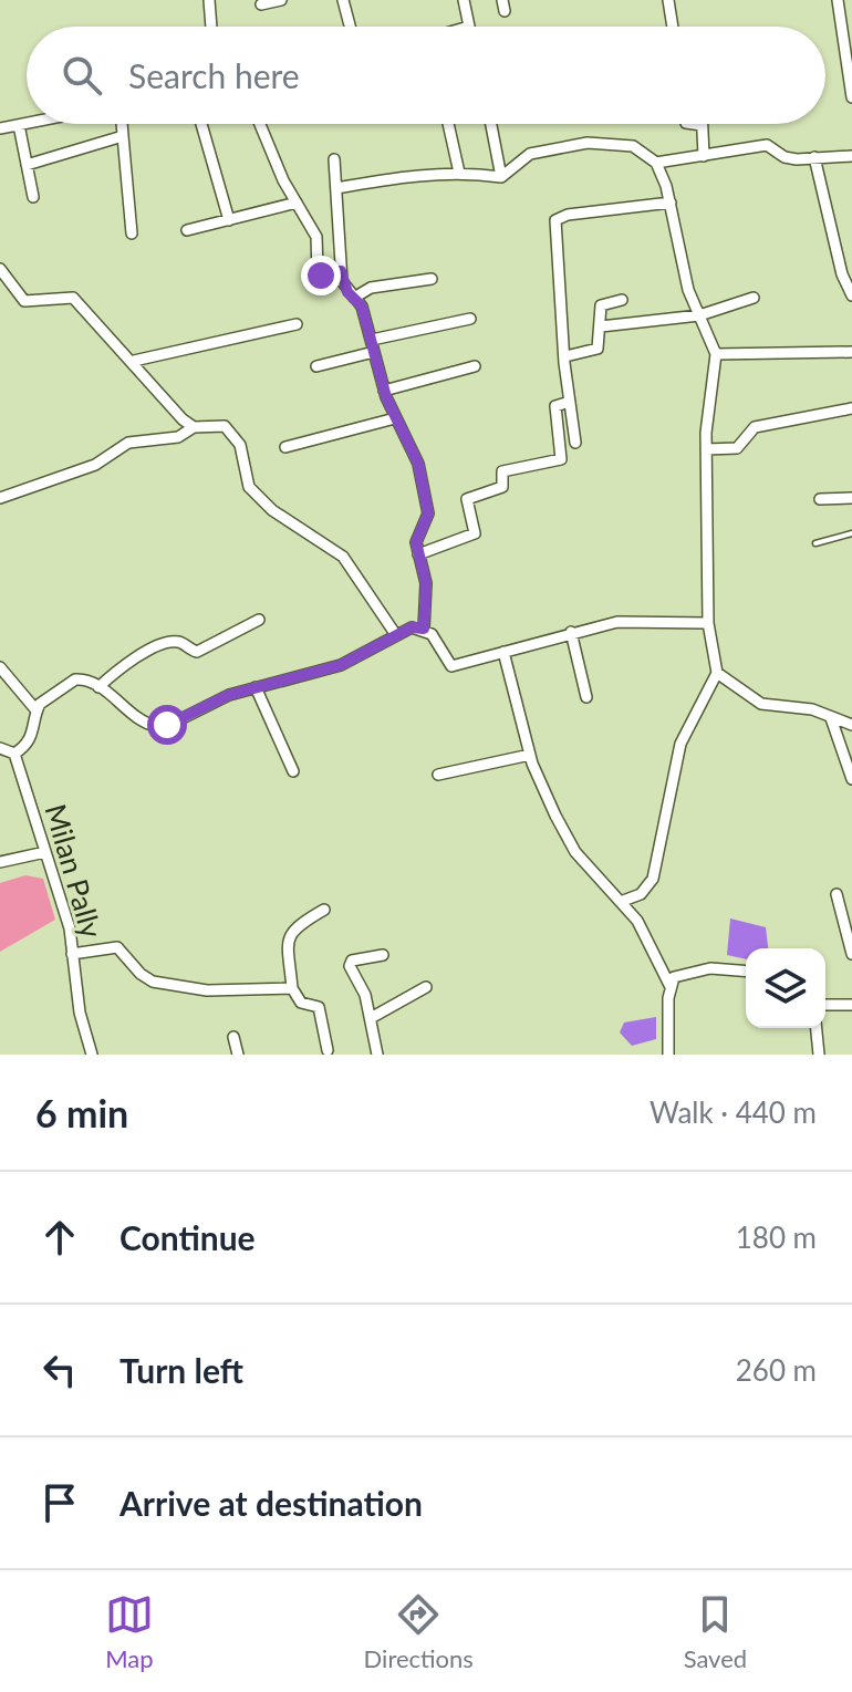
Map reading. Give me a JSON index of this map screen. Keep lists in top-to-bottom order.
{
  "streets": {
    "street": ["Milan Pally"]
  },
  "page": {
    "search": "Search here",
    "heading": ["6 min", "Walk · 440 m"],
    "list": [
      ["Continue", "180 m"],
      ["Turn left", "260 m"],
      "Arrive at destination"
    ],
    "nav": ["Map", "Directions", "Saved"]
  }
}
